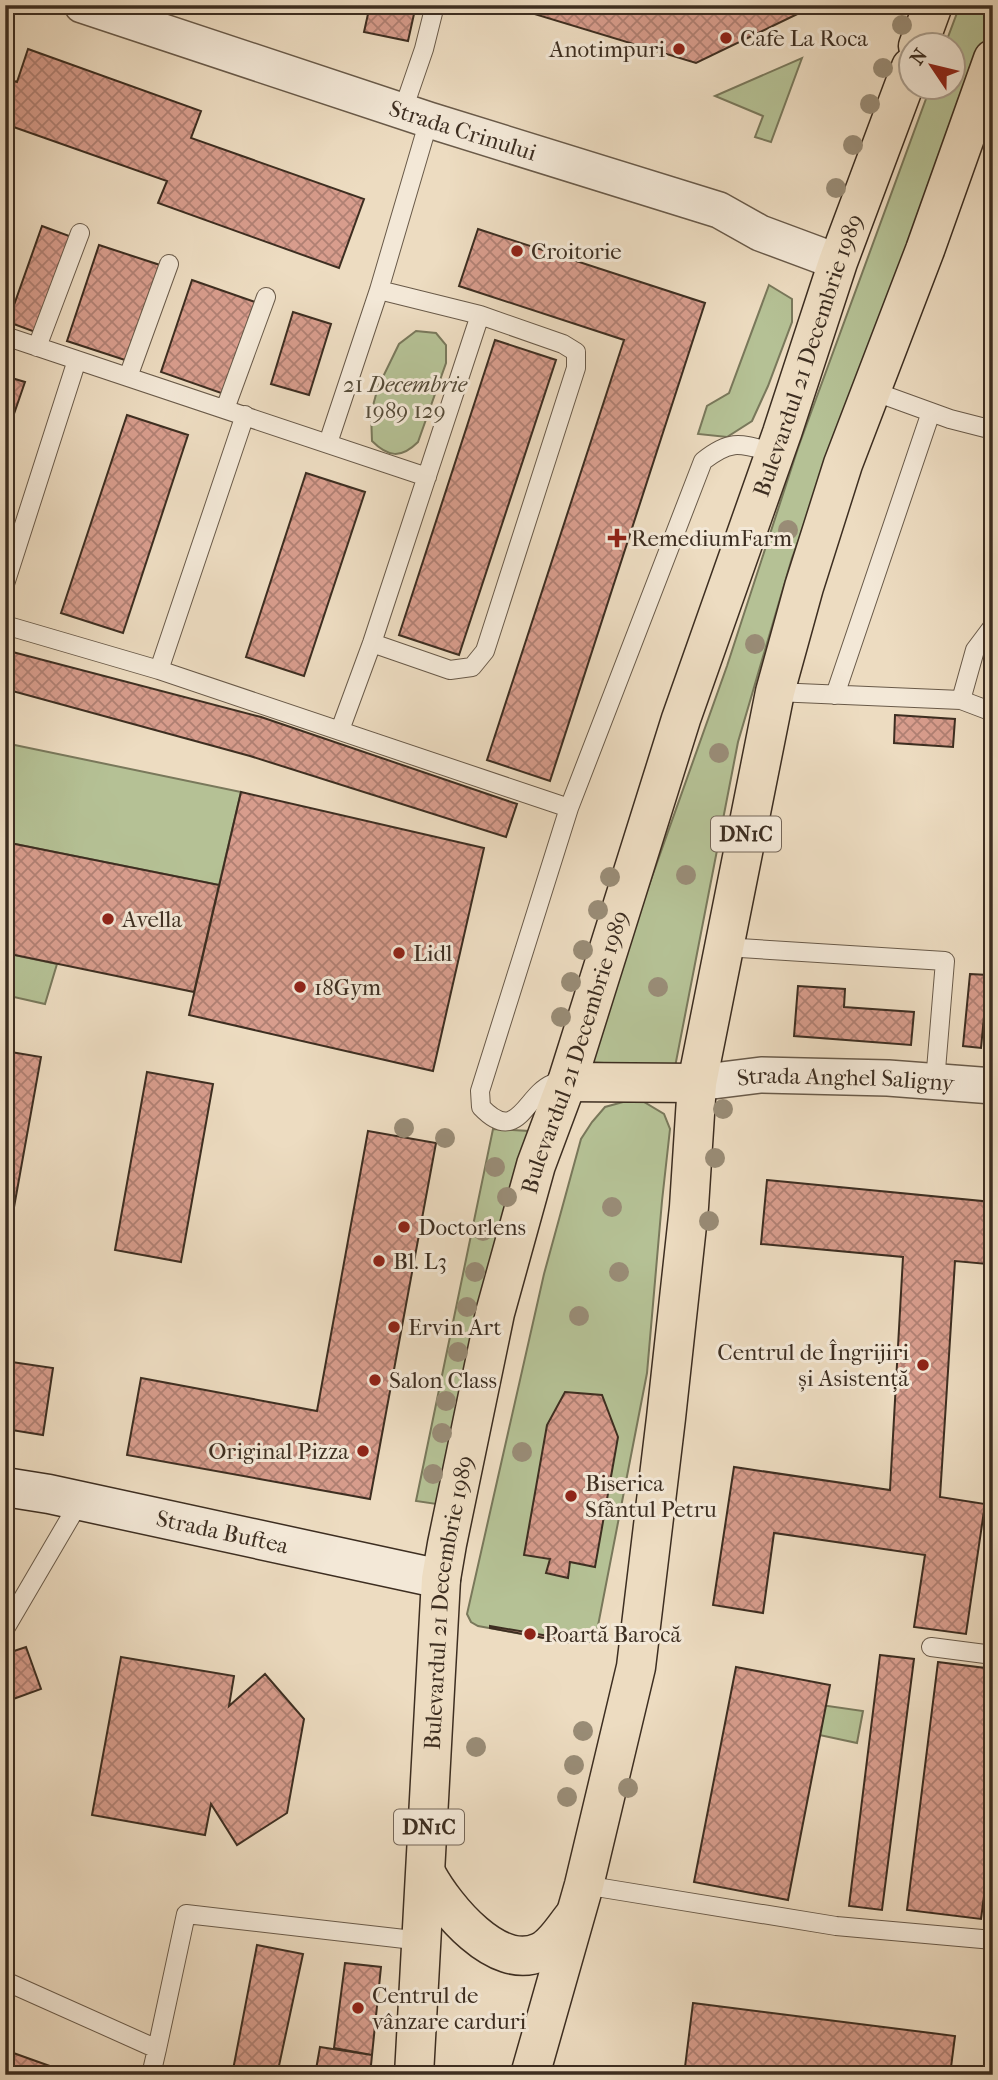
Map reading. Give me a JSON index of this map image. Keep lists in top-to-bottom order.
{
  "streets": {
    "main road": ["Bulevardul 21 Decembrie 1989", "DN1C"],
    "street": ["Strada Crinului", "Strada Anghel Saligny", "Strada Buftea"]
  },
  "crossings": [
    ["Strada Crinului", "Bulevardul 21 Decembrie 1989"],
    ["Bulevardul 21 Decembrie 1989", "Strada Buftea"],
    ["DN1C", "Strada Anghel Saligny"]
  ],
  "parks": ["21 Decembrie 1989 129"],
  "places": {
    "other": [
      "Cafe La Roca",
      "Anotimpuri",
      "Croitorie",
      "Avella",
      "Lidl",
      "18Gym",
      "Doctorlens",
      "Bl. L3",
      "Ervin Art",
      "Centrul de Îngrijiri și Asistență",
      "Salon Class",
      "Original Pizza",
      "Biserica Sfântul Petru",
      "Poartă Barocă",
      "Centrul de vânzare carduri"
    ],
    "health": ["RemediumFarm"]
  },
  "north": "top left"
}
